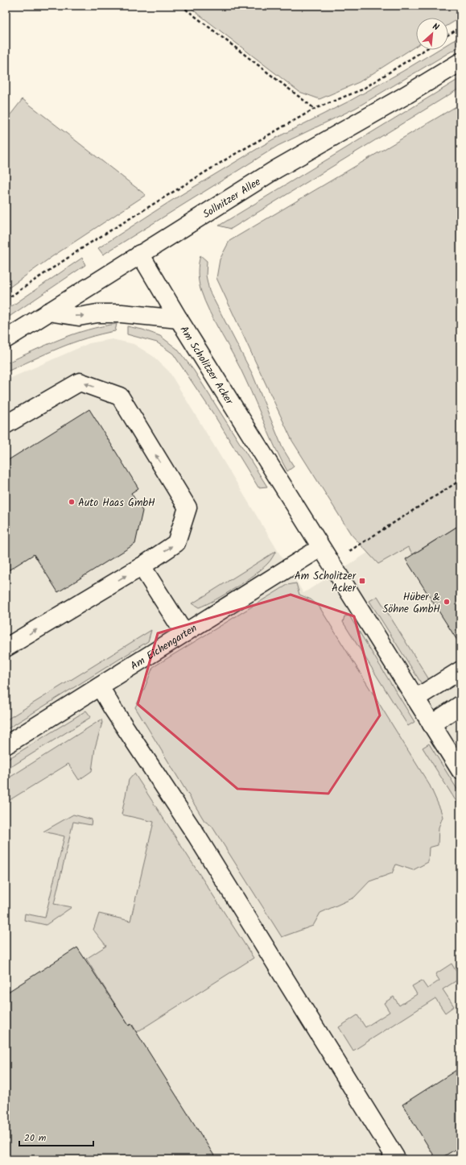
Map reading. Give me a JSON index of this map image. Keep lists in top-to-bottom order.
{
  "streets": {
    "street": ["Sollnitzer Allee", "Am Scholitzer Acker", "Am Eichengarten"]
  },
  "crossings": [
    ["Sollnitzer Allee", "Am Scholitzer Acker"],
    ["Am Scholitzer Acker", "Am Eichengarten"]
  ],
  "places": {
    "other": ["Auto Haas GmbH", "Hüber & Söhne GmbH"],
    "transit": ["Am Scholitzer Acker"]
  },
  "scale_bar": "20 m",
  "north": "top right"
}
